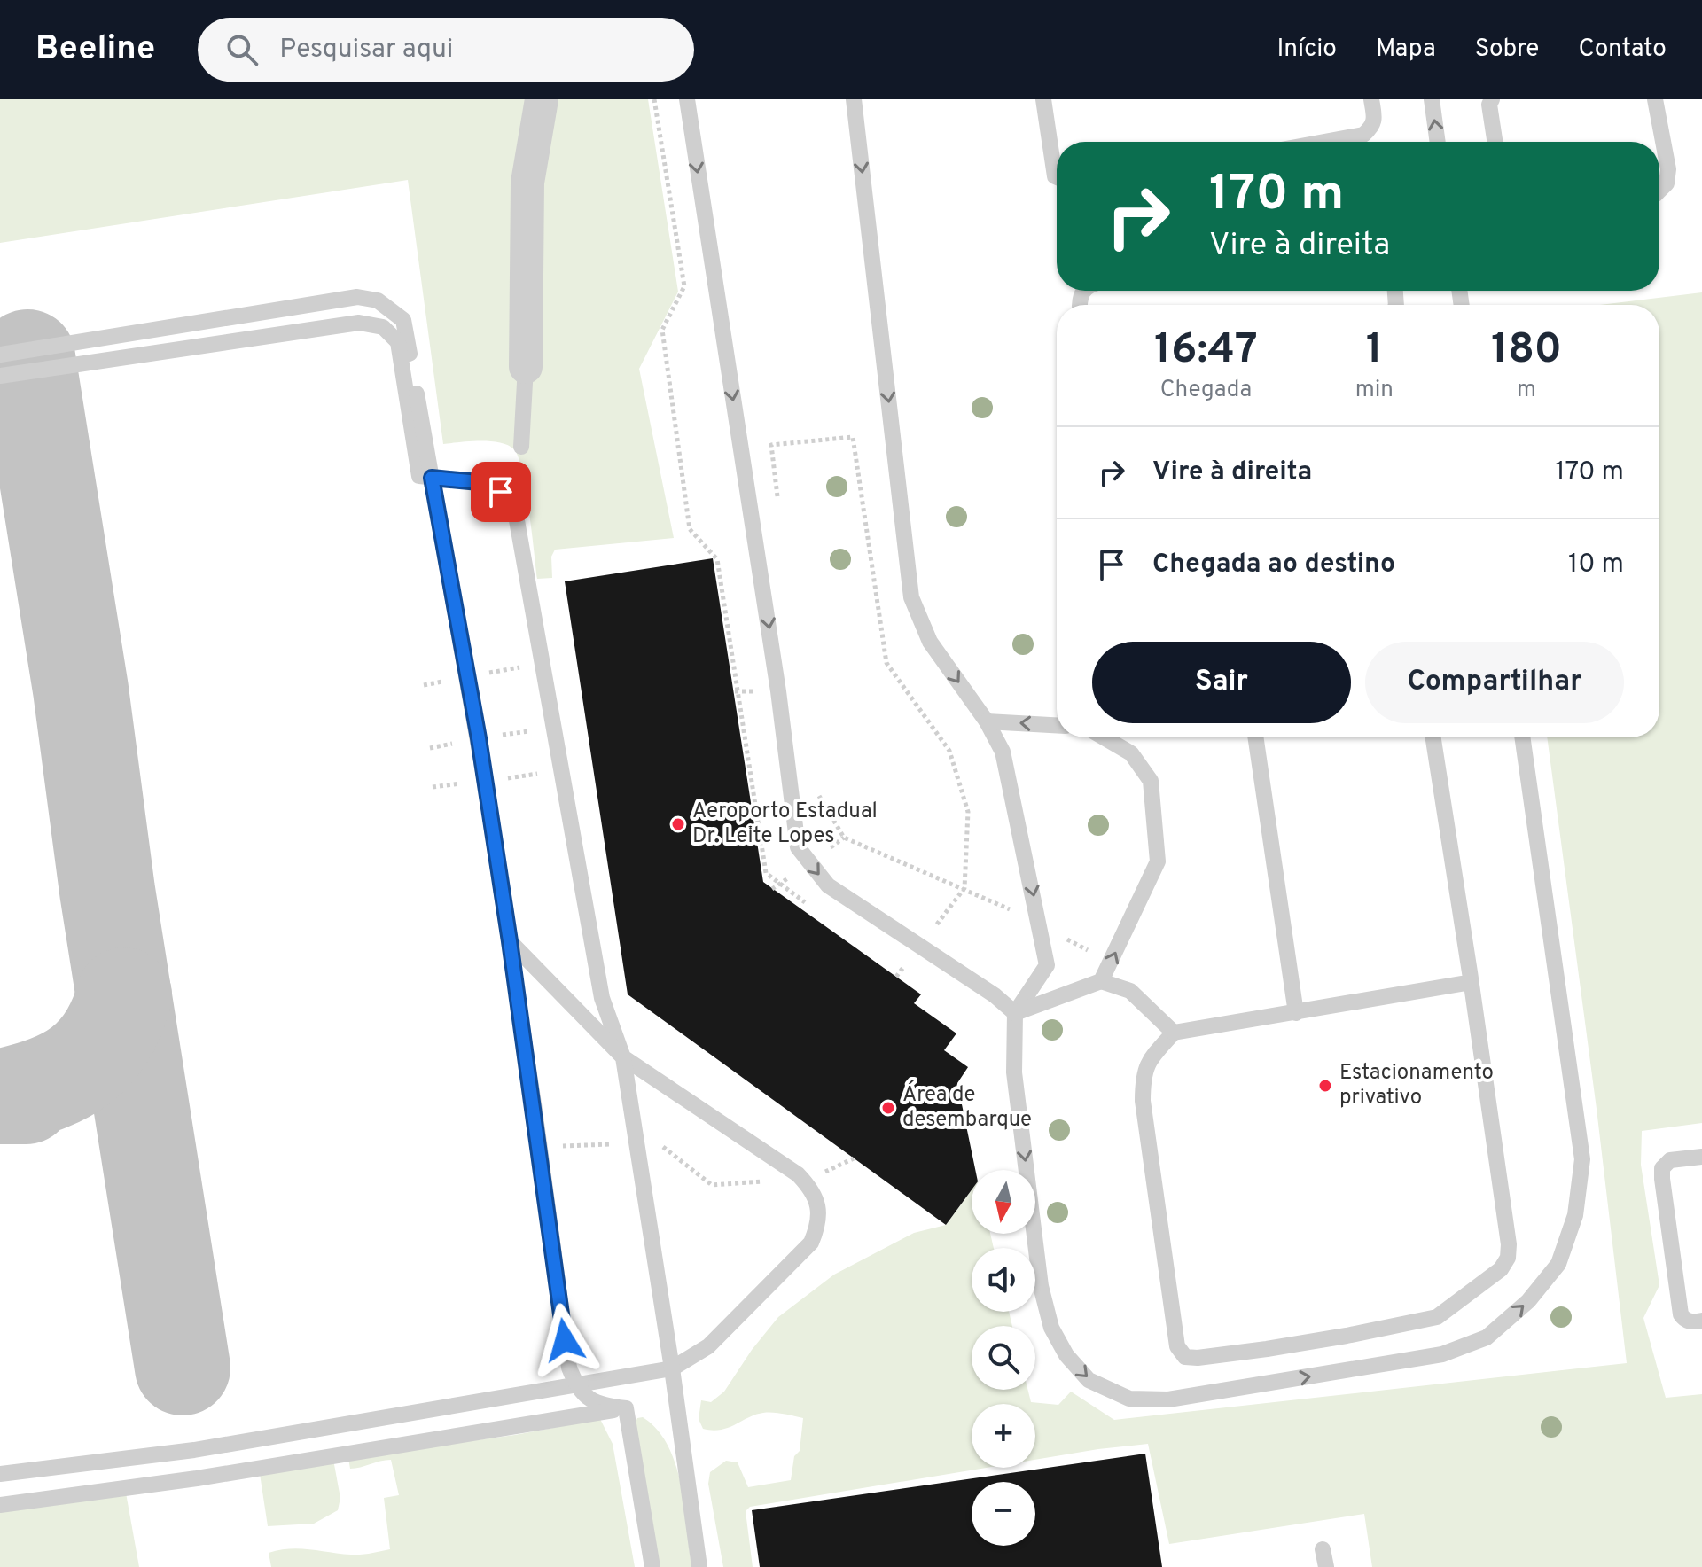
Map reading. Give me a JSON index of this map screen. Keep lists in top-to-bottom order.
{
  "places": ["Aeroporto Estadual Dr. Leite Lopes", "Estacionamento privativo", "Área de desembarque"],
  "north": "bottom",
  "page": {
    "header": "Beeline",
    "search": "Pesquisar aqui",
    "nav": [
      "Início",
      "Mapa",
      "Sobre",
      "Contato"
    ],
    "turn": ["170 m", "Vire à direita"],
    "eta": [
      "16:47",
      "Chegada",
      "1",
      "min",
      "180",
      "m"
    ],
    "list": [
      {
        "name": "Vire à direita",
        "value": "170 m"
      },
      {
        "name": "Chegada ao destino",
        "value": "10 m"
      }
    ],
    "buttons": ["Sair", "Compartilhar"],
    "map_buttons": ["+", "−"]
  }
}
